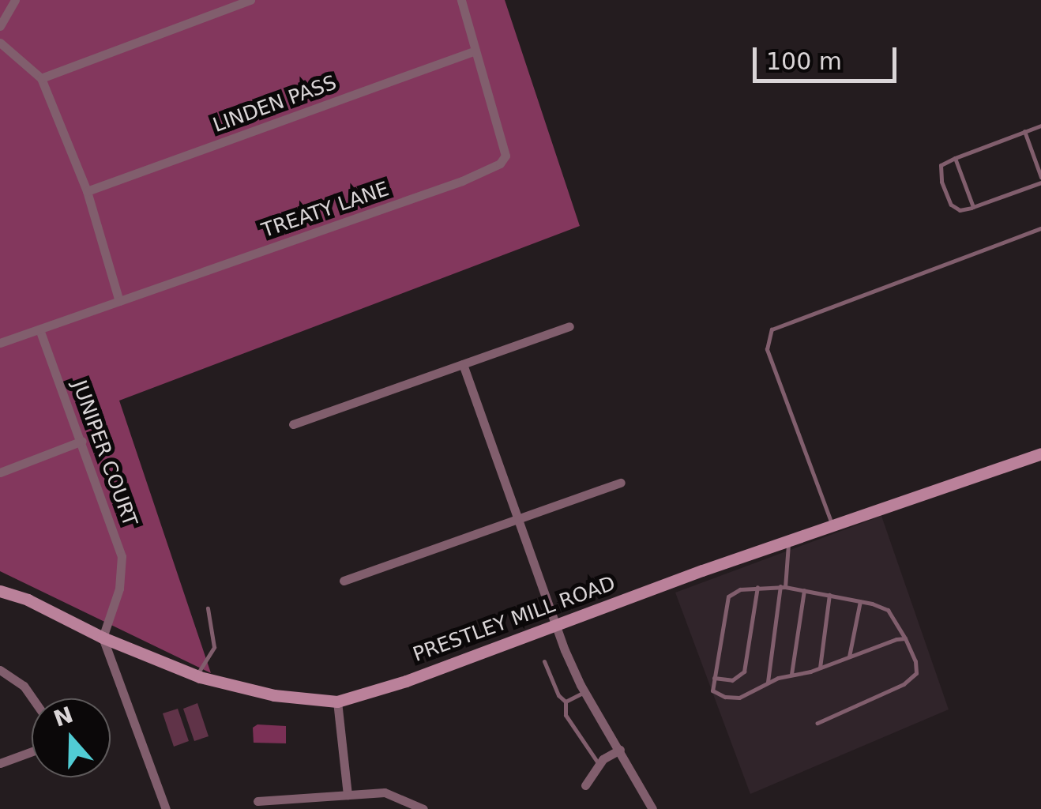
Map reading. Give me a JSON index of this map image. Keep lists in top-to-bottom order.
{
  "streets": {
    "street": [
      "LINDEN PASS",
      "TREATY LANE",
      "JUNIPER COURT",
      "PRESTLEY MILL ROAD"
    ]
  },
  "crossings": [
    ["LINDEN PASS", "TREATY LANE"],
    ["TREATY LANE", "JUNIPER COURT"],
    ["JUNIPER COURT", "PRESTLEY MILL ROAD"]
  ],
  "scale_bar": "100 m",
  "north": "top"
}
